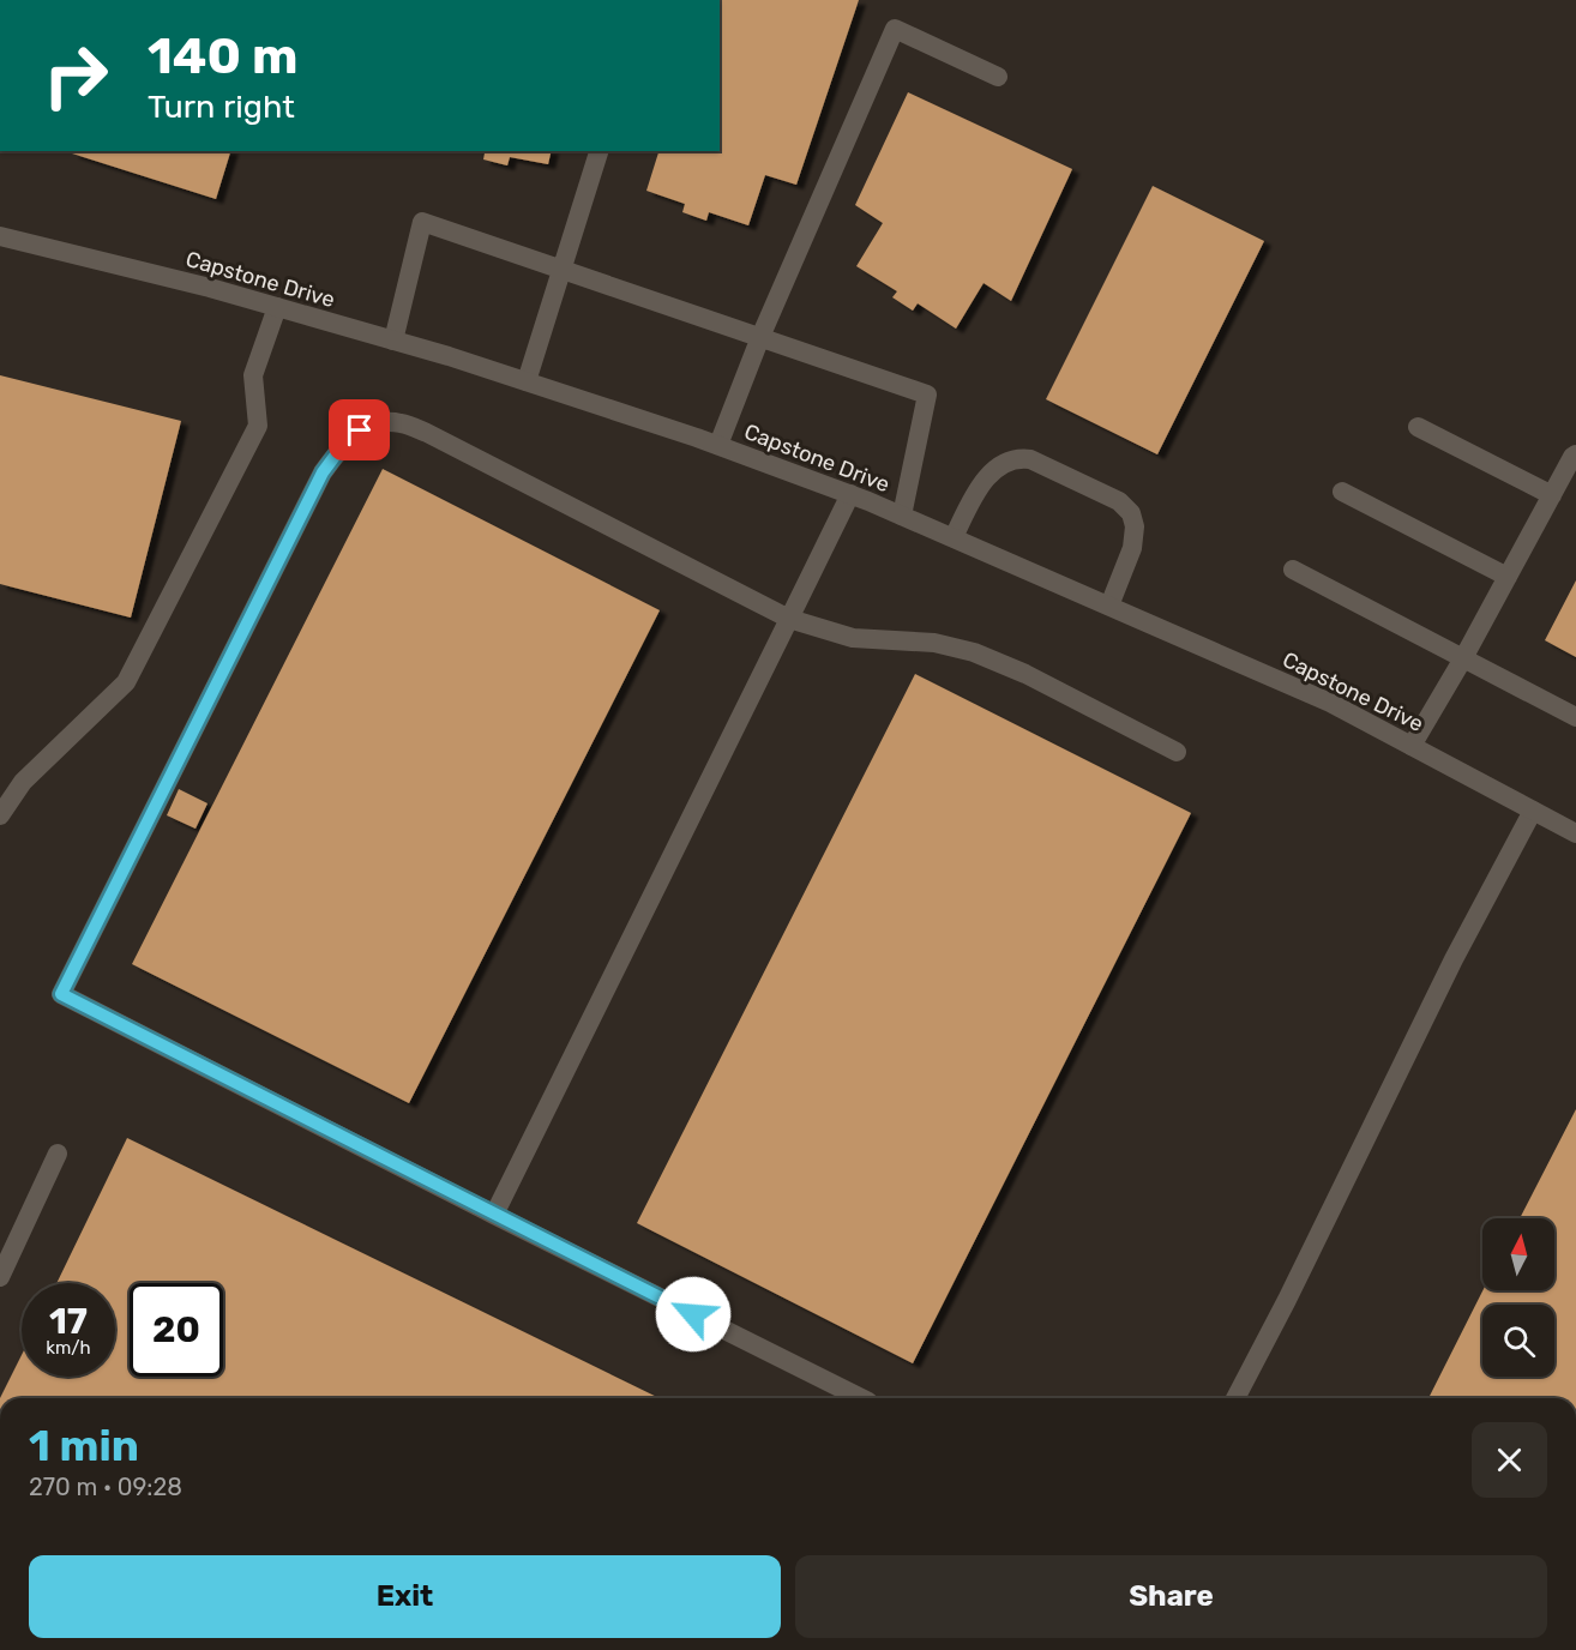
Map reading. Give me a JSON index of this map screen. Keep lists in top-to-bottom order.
{
  "streets": {
    "street": ["Capstone Drive"]
  },
  "north": "top",
  "page": {
    "turn": ["140 m", "Turn right"],
    "speed": "17 km/h",
    "limit": "20",
    "heading": ["1 min", "270 m · 09:28"],
    "buttons": ["Exit", "Share"]
  }
}
